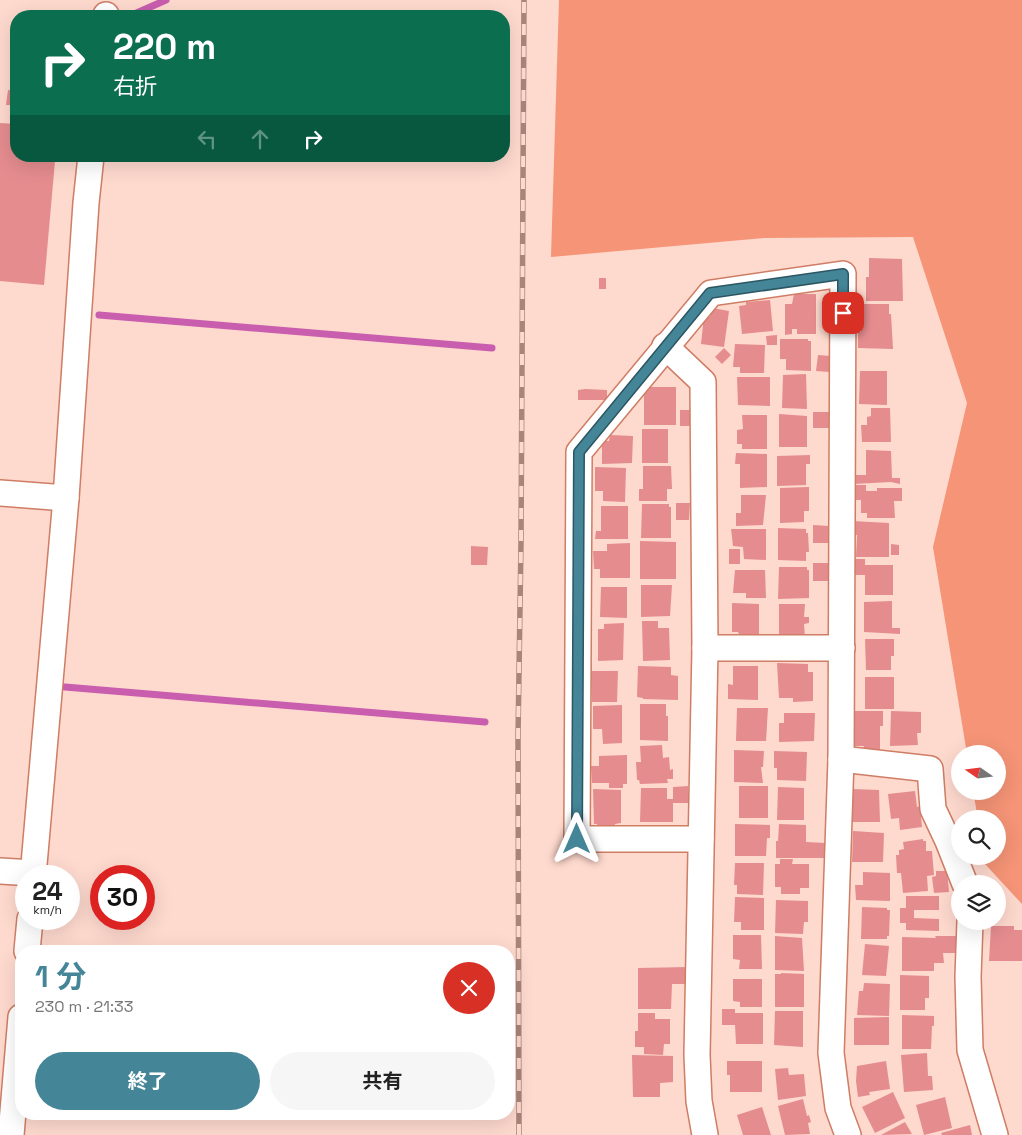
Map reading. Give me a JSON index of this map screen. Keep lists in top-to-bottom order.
{
  "north": "left",
  "page": {
    "turn": ["220 m", "右折"],
    "speed": "24 km/h",
    "limit": "30",
    "heading": ["1 分", "230 m · 21:33"],
    "buttons": ["終了", "共有"]
  }
}
